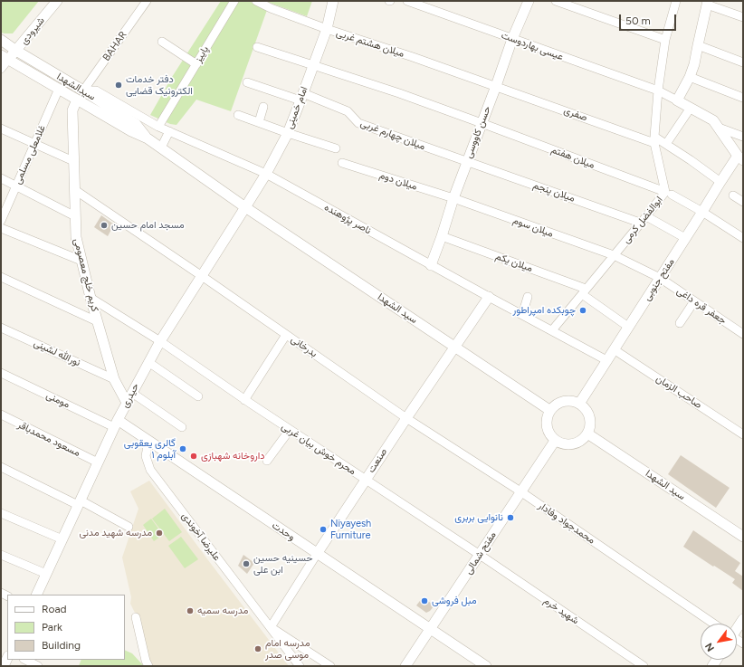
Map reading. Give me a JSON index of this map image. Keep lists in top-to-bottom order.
{
  "streets": {
    "street": [
      "شیرودی",
      "میلان هشتم غربی",
      "BAHAR",
      "عیسی بهاردوست",
      "پاییز",
      "سیدالشهدا",
      "امام خمینی",
      "صفری",
      "حسن کاووسی",
      "میلان چهارم غربی",
      "غلامعلی مسلمی",
      "میلان هفتم",
      "میلان دوم",
      "میلان پنجم",
      "ناصر پژوهنده",
      "ابوالفضل کرمی",
      "میلان سوم",
      "میلان یکم",
      "کریم خلج معصومی",
      "مفتح جنوبی",
      "جعفر قره داغی",
      "سید الشهدا",
      "بدرخانی",
      "نورالله لشینی",
      "صاحب الزمان",
      "حیدری",
      "مومنی",
      "مسعود محمدباقر",
      "محرم خوش بیان غربی",
      "صنعت",
      "محمدجواد وفادار",
      "وحدت",
      "علیرضا آخوندی",
      "مفتح شمالی",
      "شهید خرم"
    ]
  },
  "crossings": [
    ["شیرودی", "سیدالشهدا"],
    ["میلان هشتم غربی", "امام خمینی"],
    ["میلان هشتم غربی", "صفری"],
    ["میلان هشتم غربی", "حسن کاووسی"],
    ["BAHAR", "سیدالشهدا"],
    ["BAHAR", "ناصر پژوهنده"],
    ["عیسی بهاردوست", "حسن کاووسی"],
    ["عیسی بهاردوست", "ابوالفضل کرمی"],
    ["پاییز", "ناصر پژوهنده"],
    ["سیدالشهدا", "امام خمینی"],
    ["سیدالشهدا", "غلامعلی مسلمی"],
    ["سیدالشهدا", "ناصر پژوهنده"],
    ["سیدالشهدا", "کریم خلج معصومی"],
    ["سیدالشهدا", "سید الشهدا"],
    ["سیدالشهدا", "حیدری"],
    ["امام خمینی", "میلان چهارم غربی"],
    ["امام خمینی", "میلان هفتم"],
    ["امام خمینی", "ناصر پژوهنده"],
    ["امام خمینی", "سید الشهدا"],
    ["امام خمینی", "حیدری"],
    ["صفری", "حسن کاووسی"],
    ["صفری", "ابوالفضل کرمی"],
    ["صفری", "مفتح جنوبی"],
    ["حسن کاووسی", "میلان چهارم غربی"],
    ["حسن کاووسی", "میلان هفتم"],
    ["حسن کاووسی", "میلان دوم"],
    ["حسن کاووسی", "میلان پنجم"],
    ["حسن کاووسی", "ناصر پژوهنده"],
    ["حسن کاووسی", "میلان سوم"],
    ["حسن کاووسی", "میلان یکم"],
    ["میلان چهارم غربی", "میلان پنجم"],
    ["میلان هفتم", "ابوالفضل کرمی"],
    ["میلان هفتم", "مفتح جنوبی"],
    ["میلان دوم", "میلان سوم"],
    ["میلان پنجم", "ابوالفضل کرمی"],
    ["ناصر پژوهنده", "ابوالفضل کرمی"],
    ["ناصر پژوهنده", "مفتح جنوبی"],
    ["ناصر پژوهنده", "صنعت"],
    ["ابوالفضل کرمی", "میلان سوم"],
    ["ابوالفضل کرمی", "میلان یکم"],
    ["میلان سوم", "مفتح جنوبی"],
    ["میلان سوم", "جعفر قره داغی"],
    ["میلان یکم", "مفتح جنوبی"],
    ["کریم خلج معصومی", "بدرخانی"],
    ["کریم خلج معصومی", "نورالله لشینی"],
    ["کریم خلج معصومی", "حیدری"],
    ["کریم خلج معصومی", "محرم خوش بیان غربی"],
    ["مفتح جنوبی", "جعفر قره داغی"],
    ["مفتح جنوبی", "سید الشهدا"],
    ["مفتح جنوبی", "صاحب الزمان"],
    ["مفتح جنوبی", "مفتح شمالی"],
    ["سید الشهدا", "حیدری"],
    ["سید الشهدا", "صنعت"],
    ["سید الشهدا", "مفتح شمالی"],
    ["بدرخانی", "حیدری"],
    ["بدرخانی", "صنعت"],
    ["بدرخانی", "محمدجواد وفادار"],
    ["حیدری", "مومنی"],
    ["حیدری", "مسعود محمدباقر"],
    ["حیدری", "محرم خوش بیان غربی"],
    ["حیدری", "وحدت"],
    ["مومنی", "وحدت"],
    ["محرم خوش بیان غربی", "صنعت"],
    ["محرم خوش بیان غربی", "مفتح شمالی"],
    ["محرم خوش بیان غربی", "شهید خرم"],
    ["صنعت", "محمدجواد وفادار"],
    ["صنعت", "وحدت"],
    ["صنعت", "علیرضا آخوندی"],
    ["محمدجواد وفادار", "مفتح شمالی"],
    ["وحدت", "علیرضا آخوندی"],
    ["وحدت", "مفتح شمالی"],
    ["مفتح شمالی", "شهید خرم"]
  ],
  "places": [
    "دفتر خدمات الکترونیک قضایی",
    "مسجد امام حسین",
    "چوبکده امپراطور",
    "گالری یعقوبی آبلوم ۱",
    "داروخانه شهبازی",
    "نانوایی بربری",
    "Niyayesh Furniture",
    "مدرسه شهید مدنی",
    "حسینیه حسین ابن علی",
    "مبل فروشی",
    "مدرسه سمیه",
    "مدرسه امام موسی صدر"
  ],
  "legend": ["Road", "Park", "Building"],
  "scale_bar": "50 m",
  "north": "bottom left"
}
